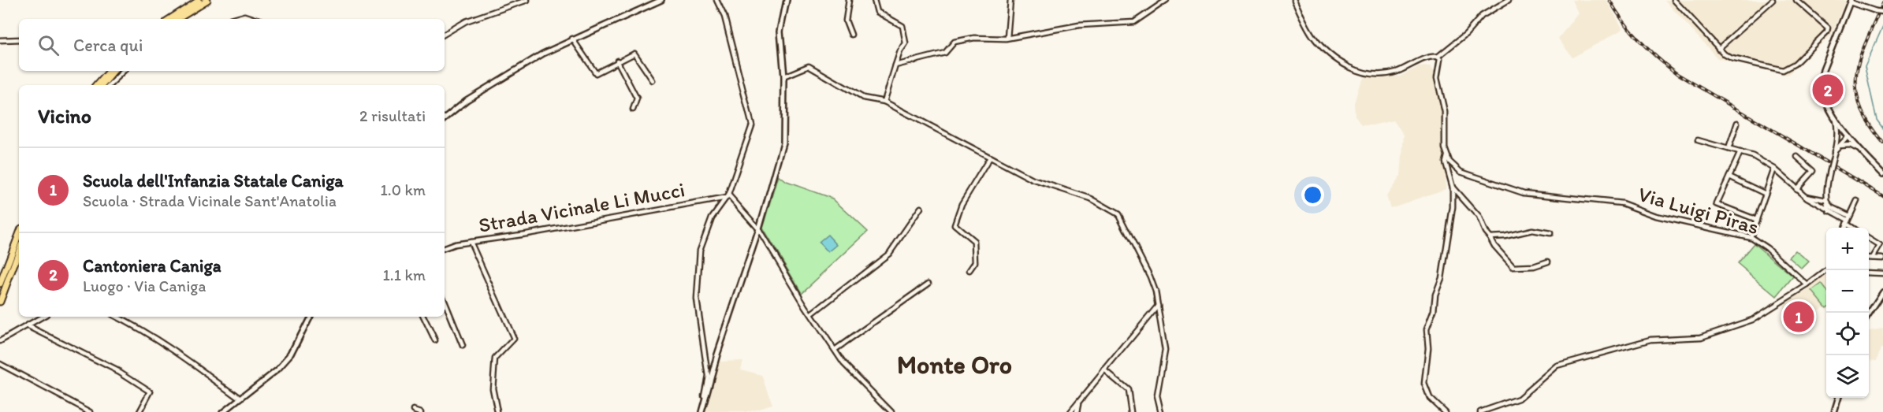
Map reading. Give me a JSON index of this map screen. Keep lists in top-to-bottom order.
{
  "streets": {
    "street": ["Strada Vicinale Li Mucci", "Via Luigi Piras"]
  },
  "districts": ["Monte Oro"],
  "page": {
    "search": "Cerca qui",
    "pins": ["2", "1"],
    "heading": ["Vicino", "2 risultati"],
    "list": [
      {
        "mark": "1",
        "name": "Scuola dell'Infanzia Statale Caniga",
        "note": "Scuola · Strada Vicinale Sant'Anatolia",
        "value": "1.0 km"
      },
      {
        "mark": "2",
        "name": "Cantoniera Caniga",
        "note": "Luogo · Via Caniga",
        "value": "1.1 km"
      }
    ],
    "map_buttons": ["+", "−"]
  }
}
